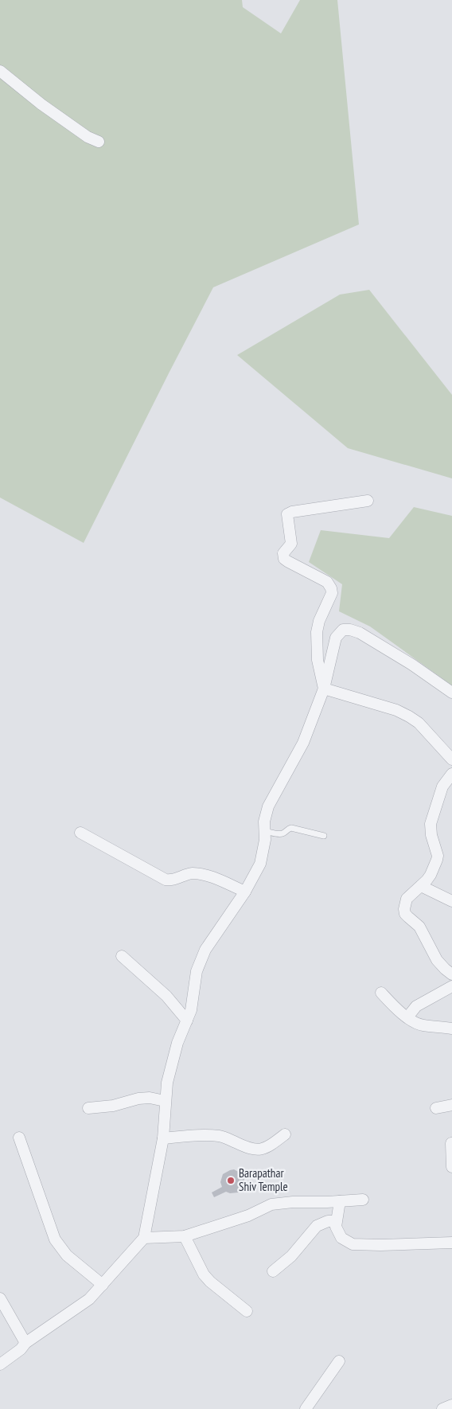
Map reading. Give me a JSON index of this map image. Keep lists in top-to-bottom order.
{
  "places": ["Barapathar Shiv Temple"]
}
